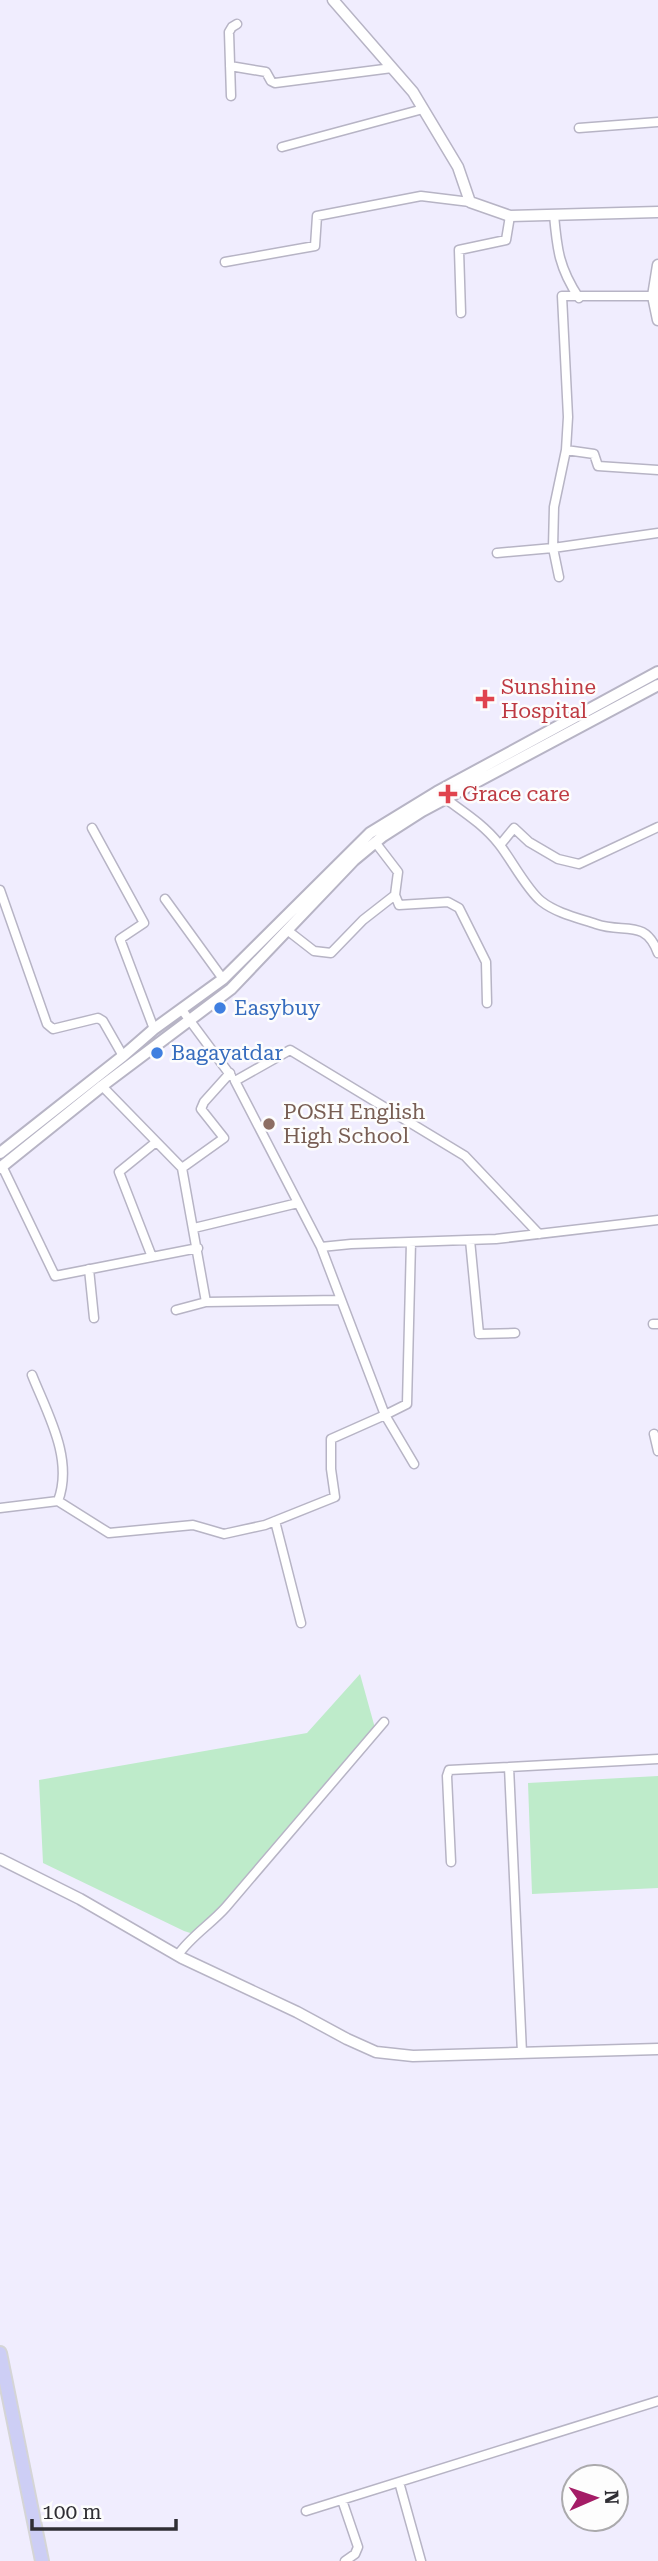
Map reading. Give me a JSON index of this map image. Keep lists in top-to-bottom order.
{
  "places": {
    "health": ["Sunshine Hospital", "Grace care"],
    "other": ["Easybuy", "Bagayatdar", "POSH English High School"]
  },
  "scale_bar": "100 m",
  "north": "right"
}
